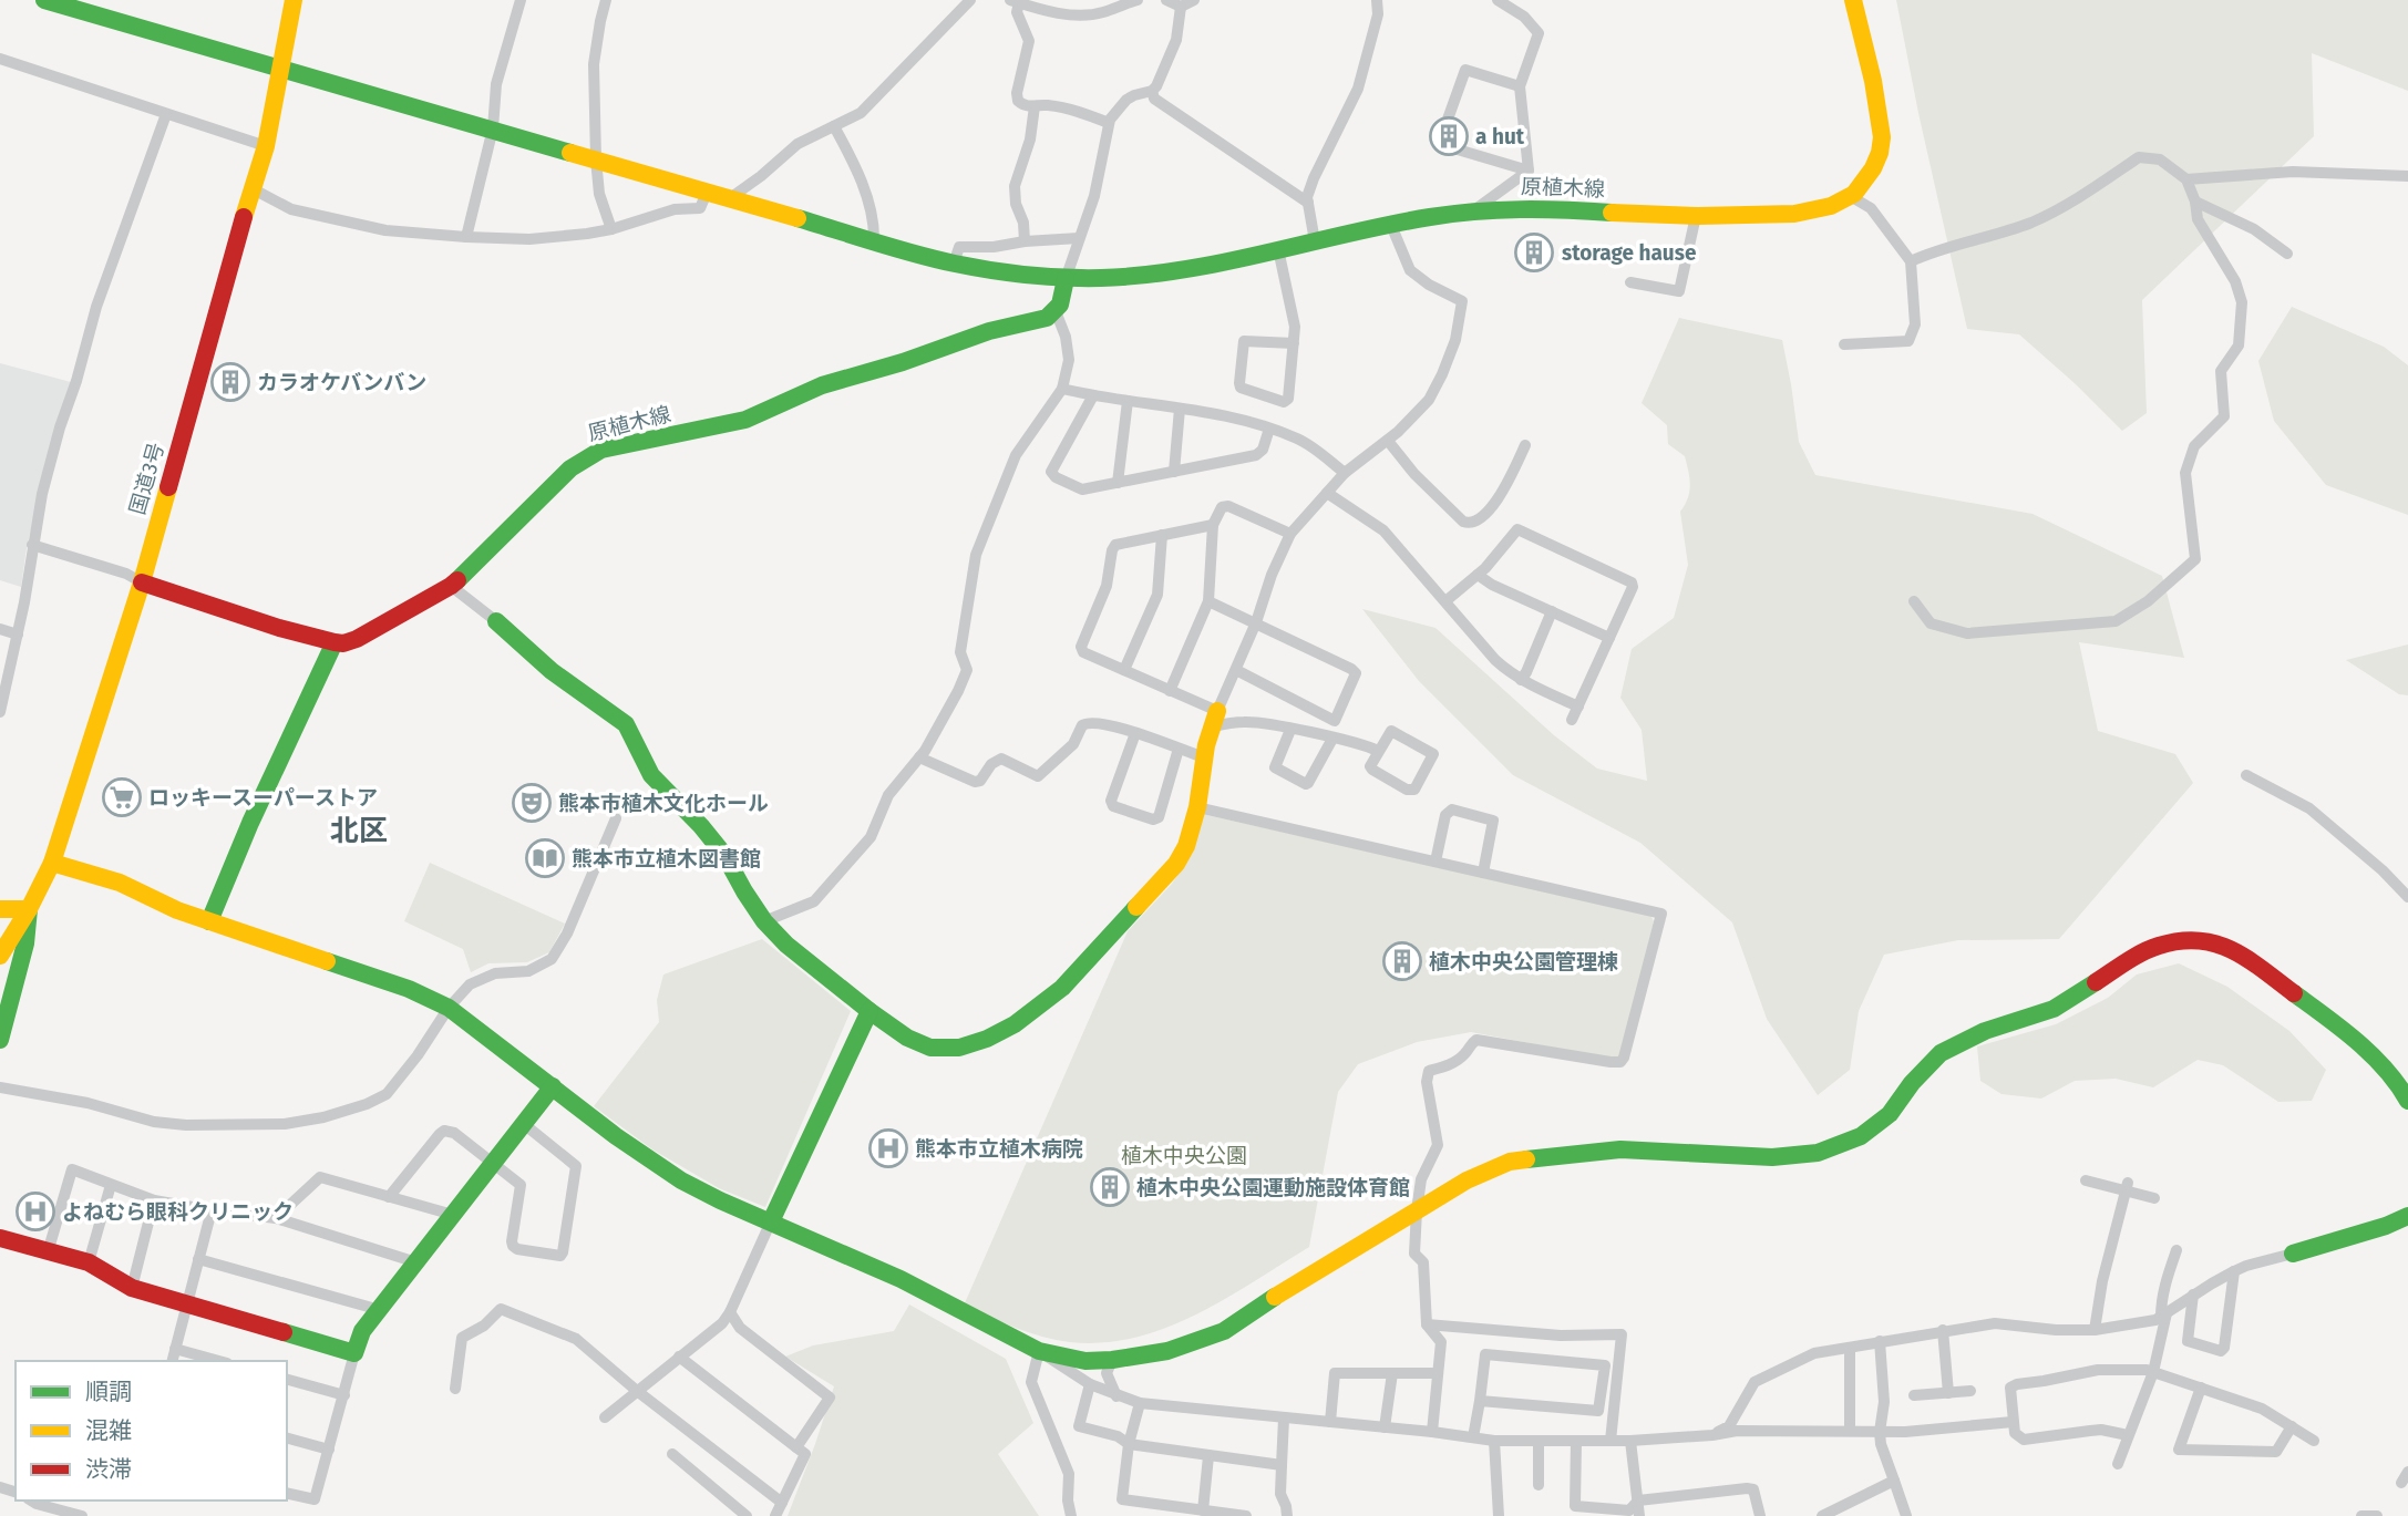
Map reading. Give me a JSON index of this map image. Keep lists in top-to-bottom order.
{
  "streets": {
    "main road": ["原植木線", "国道3号"]
  },
  "crossings": [
    ["原植木線", "国道3号"]
  ],
  "districts": ["北区"],
  "parks": ["植木中央公園"],
  "places": {
    "building": [
      "a hut",
      "storage hause",
      "カラオケバンバン",
      "植木中央公園管理棟",
      "植木中央公園運動施設体育館"
    ],
    "supermarket": ["ロッキースーパーストア"],
    "theatre": ["熊本市植木文化ホール"],
    "library": ["熊本市立植木図書館"],
    "hospital": ["熊本市立植木病院", "よねむら眼科クリニック"]
  },
  "legend": ["順調", "混雑", "渋滞"]
}
